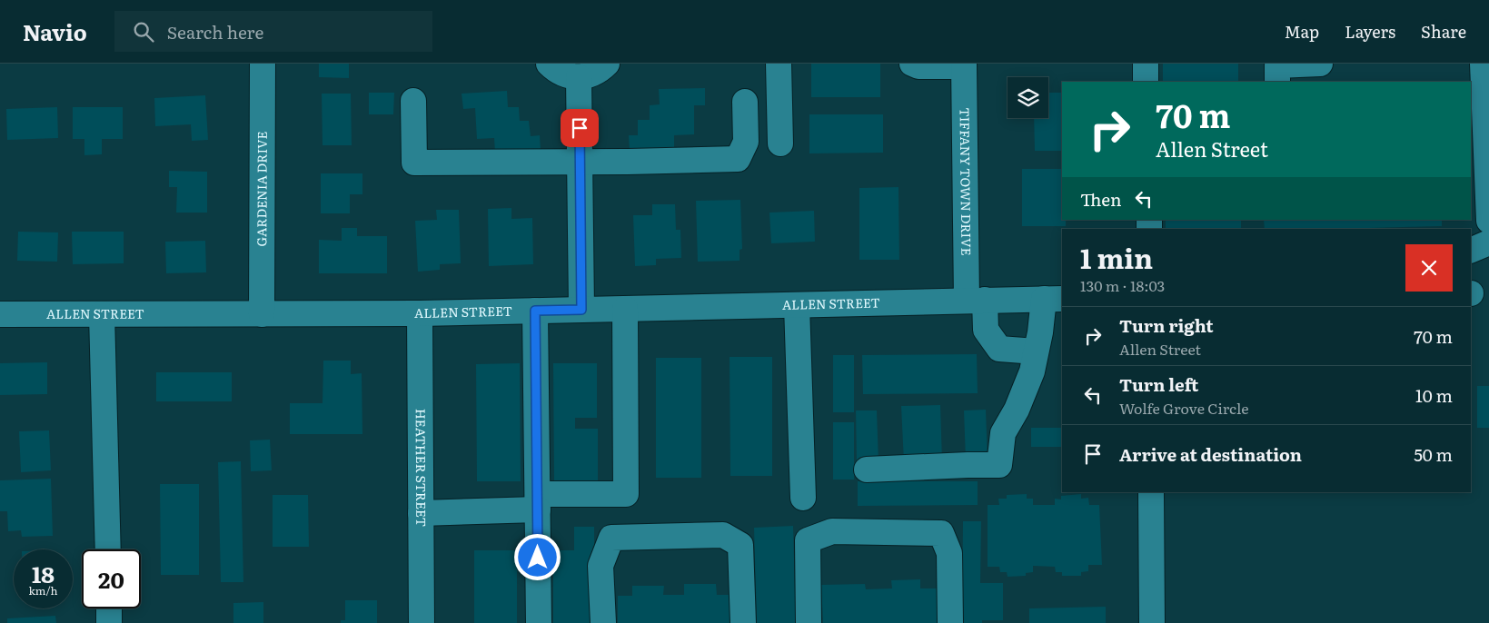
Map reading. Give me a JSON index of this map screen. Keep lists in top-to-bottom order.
{
  "streets": {
    "street": [
      "TIFFANY TOWN DRIVE",
      "GARDENIA DRIVE",
      "ALLEN STREET",
      "HEATHER STREET"
    ]
  },
  "crossings": [
    ["TIFFANY TOWN DRIVE", "ALLEN STREET"],
    ["GARDENIA DRIVE", "ALLEN STREET"],
    ["ALLEN STREET", "HEATHER STREET"]
  ],
  "page": {
    "header": "Navio",
    "search": "Search here",
    "nav": ["Map", "Layers", "Share"],
    "turn": ["70 m", "Allen Street"],
    "then": "Then",
    "heading": ["1 min", "130 m · 18:03"],
    "list": [
      {
        "name": "Turn right",
        "note": "Allen Street",
        "value": "70 m"
      },
      {
        "name": "Turn left",
        "note": "Wolfe Grove Circle",
        "value": "10 m"
      },
      {
        "name": "Arrive at destination",
        "value": "50 m"
      }
    ],
    "speed": "18 km/h",
    "limit": "20"
  }
}
